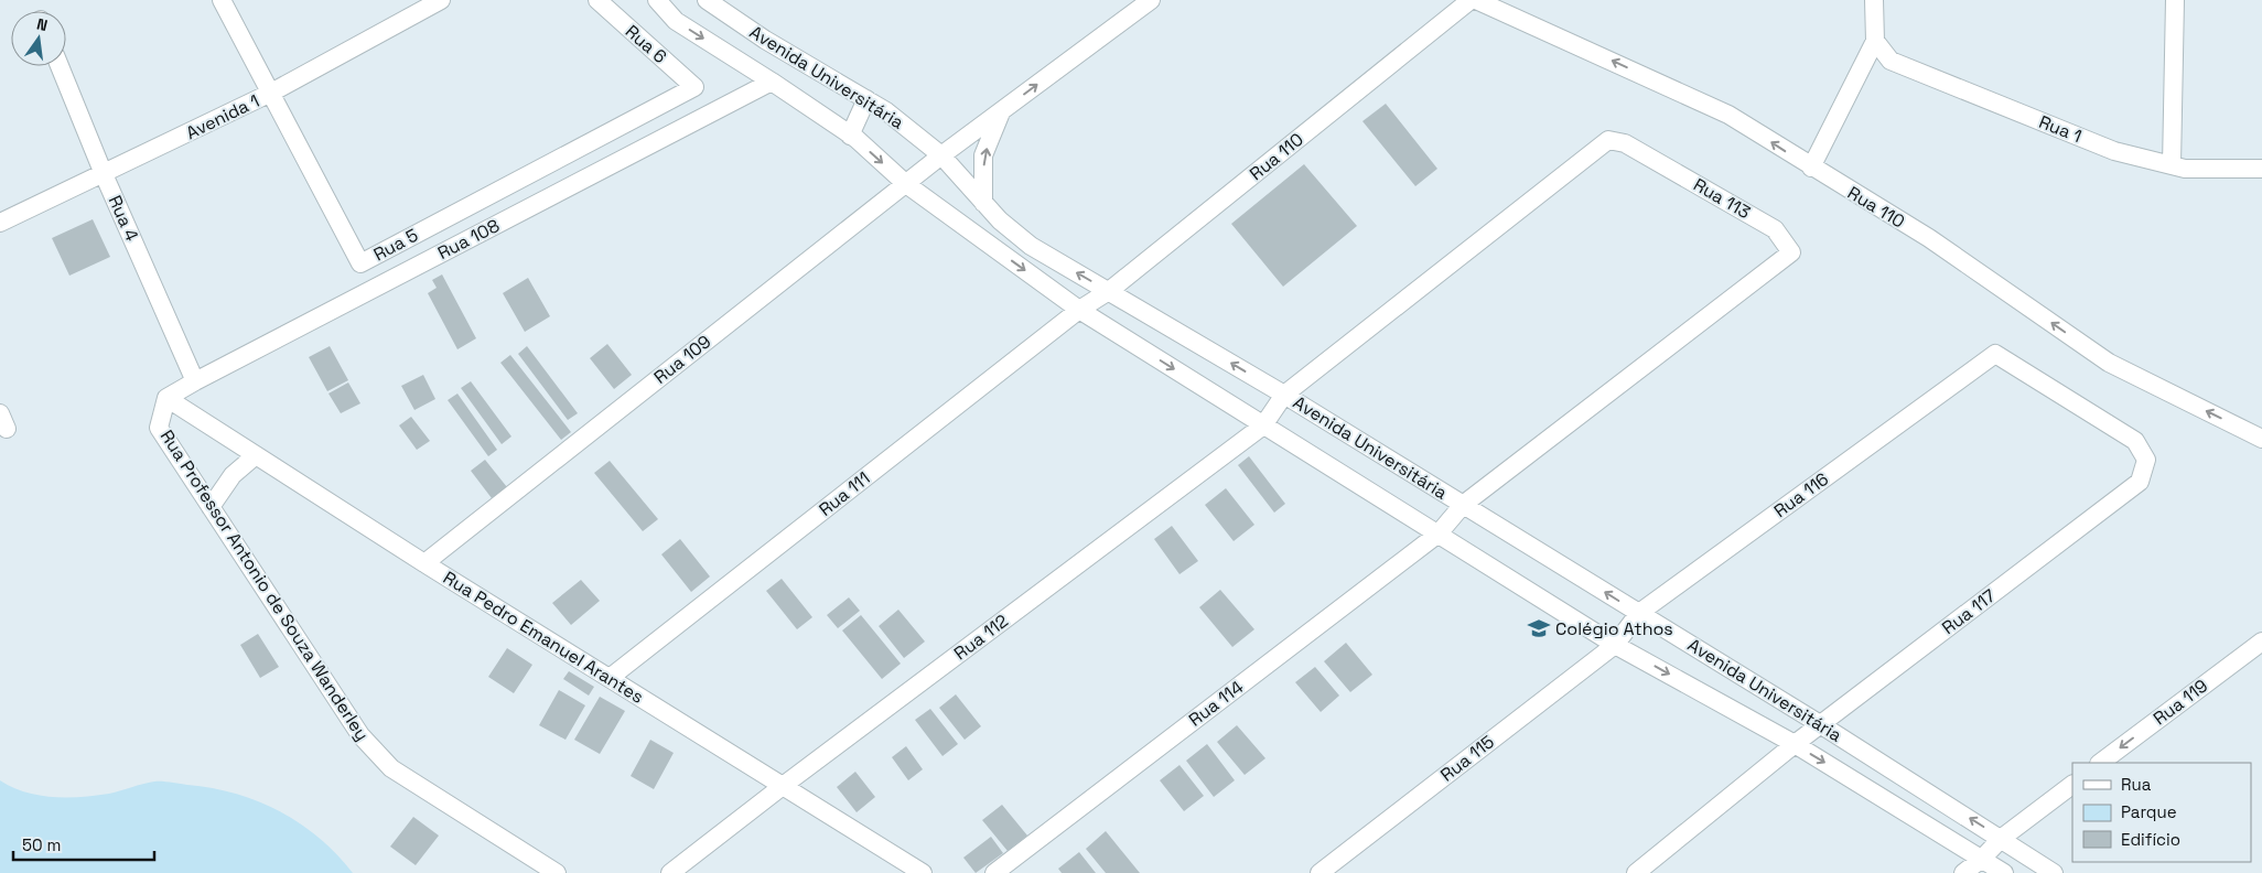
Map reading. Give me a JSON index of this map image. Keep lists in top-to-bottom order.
{
  "streets": {
    "street": [
      "Rua 6",
      "Avenida Universitária",
      "Avenida 1",
      "Rua 1",
      "Rua 110",
      "Rua 113",
      "Rua 4",
      "Rua 108",
      "Rua 5",
      "Rua 109",
      "Rua 111",
      "Rua 116",
      "Rua Professor Antonio de Souza Wanderley",
      "Rua 117",
      "Rua Pedro Emanuel Arantes",
      "Rua 112",
      "Rua 119",
      "Rua 114",
      "Rua 115"
    ]
  },
  "crossings": [
    ["Rua 6", "Rua 5"],
    ["Avenida Universitária", "Rua 110"],
    ["Avenida Universitária", "Rua 113"],
    ["Avenida Universitária", "Rua 108"],
    ["Avenida Universitária", "Rua 109"],
    ["Avenida Universitária", "Rua 111"],
    ["Avenida Universitária", "Rua 116"],
    ["Avenida Universitária", "Rua 117"],
    ["Avenida Universitária", "Rua 112"],
    ["Avenida Universitária", "Rua 114"],
    ["Avenida Universitária", "Rua 115"],
    ["Avenida 1", "Rua 4"],
    ["Avenida 1", "Rua 5"],
    ["Rua 110", "Rua 111"],
    ["Rua 113", "Rua 112"],
    ["Rua 113", "Rua 114"],
    ["Rua 4", "Rua 108"],
    ["Rua 108", "Rua Professor Antonio de Souza Wanderley"],
    ["Rua 108", "Rua Pedro Emanuel Arantes"],
    ["Rua 109", "Rua Pedro Emanuel Arantes"],
    ["Rua 111", "Rua Pedro Emanuel Arantes"],
    ["Rua 116", "Rua 117"],
    ["Rua 116", "Rua 115"],
    ["Rua Professor Antonio de Souza Wanderley", "Rua Pedro Emanuel Arantes"],
    ["Rua Pedro Emanuel Arantes", "Rua 112"]
  ],
  "one_way": ["Rua 110", "Rua 119"],
  "places": {
    "school or university": ["Colégio Athos"]
  },
  "legend": ["Rua", "Parque", "Edifício"],
  "scale_bar": "50 m",
  "north": "top"
}
